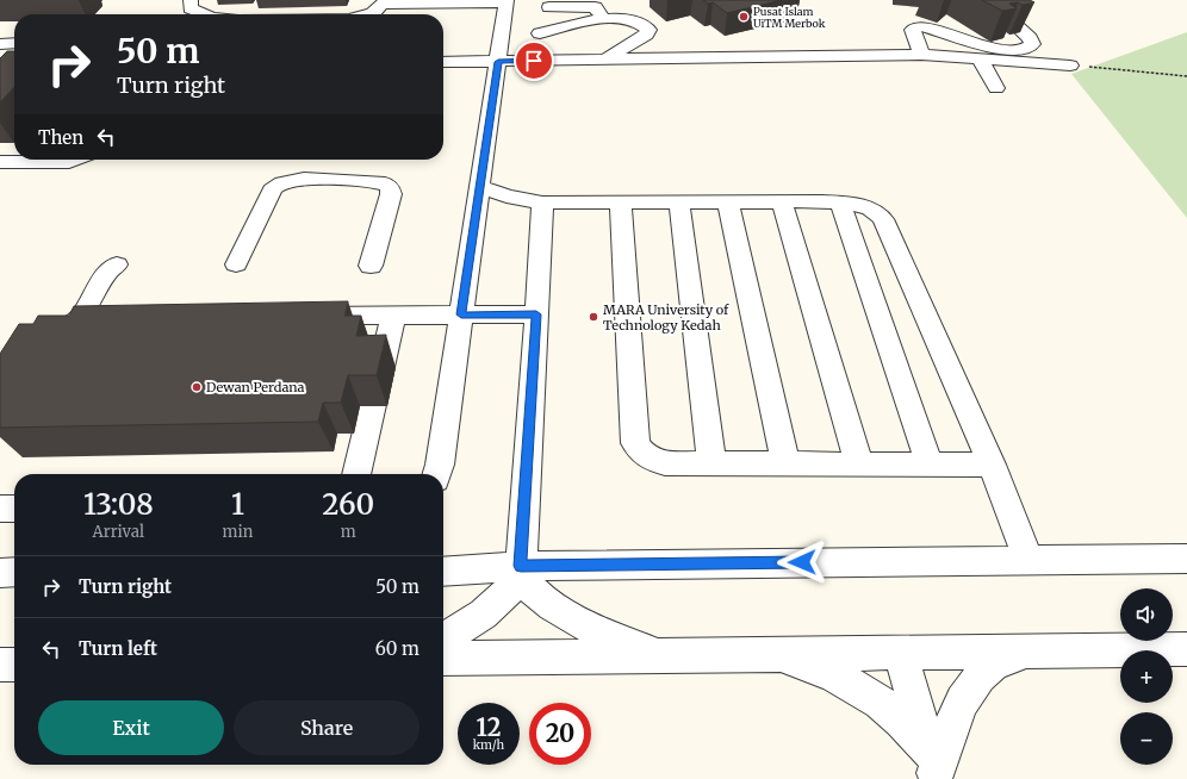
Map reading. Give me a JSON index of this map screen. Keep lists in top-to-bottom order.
{
  "places": ["Pusat Islam UiTM Merbok", "MARA University of Technology Kedah", "Dewan Perdana"],
  "page": {
    "turn": ["50 m", "Turn right"],
    "then": "Then",
    "eta": [
      "13:08",
      "Arrival",
      "1",
      "min",
      "260",
      "m"
    ],
    "list": [
      {
        "name": "Turn right",
        "value": "50 m"
      },
      {
        "name": "Turn left",
        "value": "60 m"
      }
    ],
    "map_buttons": ["+", "−"],
    "buttons": ["Exit", "Share"],
    "speed": "12 km/h",
    "limit": "20"
  }
}
